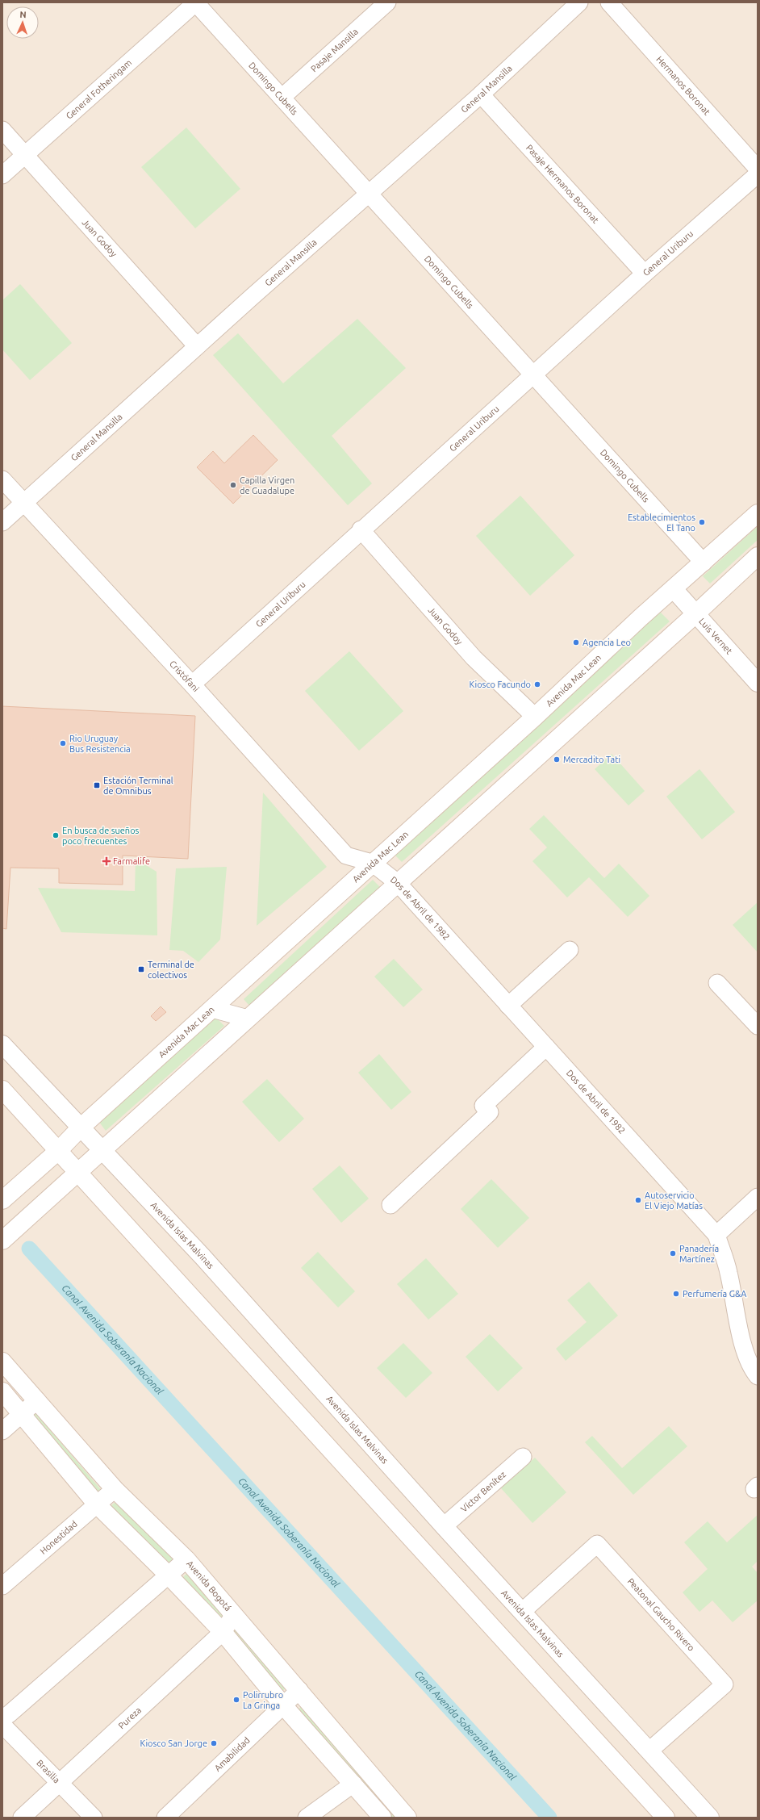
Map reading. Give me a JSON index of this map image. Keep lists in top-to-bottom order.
{
  "streets": {
    "main road": [
      "Luis Vernet",
      "Avenida Mac Lean",
      "Avenida Islas Malvinas",
      "Avenida Bogotá"
    ],
    "street": [
      "Pasaje Mansilla",
      "Hermanos Boronat",
      "General Fotheringam",
      "Domingo Cubells",
      "General Mansilla",
      "Pasaje Hermanos Boronat",
      "Juan Godoy",
      "General Uriburu",
      "Cristófani",
      "Dos de Abril de 1982",
      "Víctor Benítez",
      "Honestidad",
      "Peatonal Gaucho Rivero",
      "Pureza",
      "Amabilidad",
      "Brasilia"
    ]
  },
  "crossings": [
    ["Pasaje Mansilla", "Domingo Cubells"],
    ["General Fotheringam", "Domingo Cubells"],
    ["General Fotheringam", "Juan Godoy"],
    ["Domingo Cubells", "General Mansilla"],
    ["Domingo Cubells", "General Uriburu"],
    ["Domingo Cubells", "Avenida Mac Lean"],
    ["General Mansilla", "Pasaje Hermanos Boronat"],
    ["General Mansilla", "Juan Godoy"],
    ["General Mansilla", "Cristófani"],
    ["Pasaje Hermanos Boronat", "General Uriburu"],
    ["Juan Godoy", "General Uriburu"],
    ["Juan Godoy", "Avenida Mac Lean"],
    ["General Uriburu", "Cristófani"],
    ["Luis Vernet", "Avenida Mac Lean"],
    ["Cristófani", "Avenida Mac Lean"],
    ["Cristófani", "Dos de Abril de 1982"],
    ["Avenida Mac Lean", "Dos de Abril de 1982"],
    ["Avenida Mac Lean", "Avenida Islas Malvinas"],
    ["Avenida Islas Malvinas", "Víctor Benítez"],
    ["Avenida Islas Malvinas", "Peatonal Gaucho Rivero"],
    ["Honestidad", "Avenida Bogotá"],
    ["Avenida Bogotá", "Pureza"],
    ["Avenida Bogotá", "Amabilidad"],
    ["Pureza", "Brasilia"]
  ],
  "water": ["Canal Avenida Soberanía Nacional"],
  "places": {
    "other": [
      "Capilla Virgen de Guadalupe",
      "Establecimientos El Tano",
      "Agencia Leo",
      "Kiosco Facundo",
      "Rio Uruguay Bus Resistencia",
      "Mercadito Tati",
      "En busca de sueños poco frecuentes",
      "Autoservicio El Viejo Matías",
      "Panadería Martínez",
      "Perfumería G&A",
      "Polirrubro La Gringa",
      "Kiosco San Jorge"
    ],
    "transit": ["Estación Terminal de Omnibus", "Terminal de colectivos"],
    "health": ["Farmalife"]
  },
  "north": "top"
}
